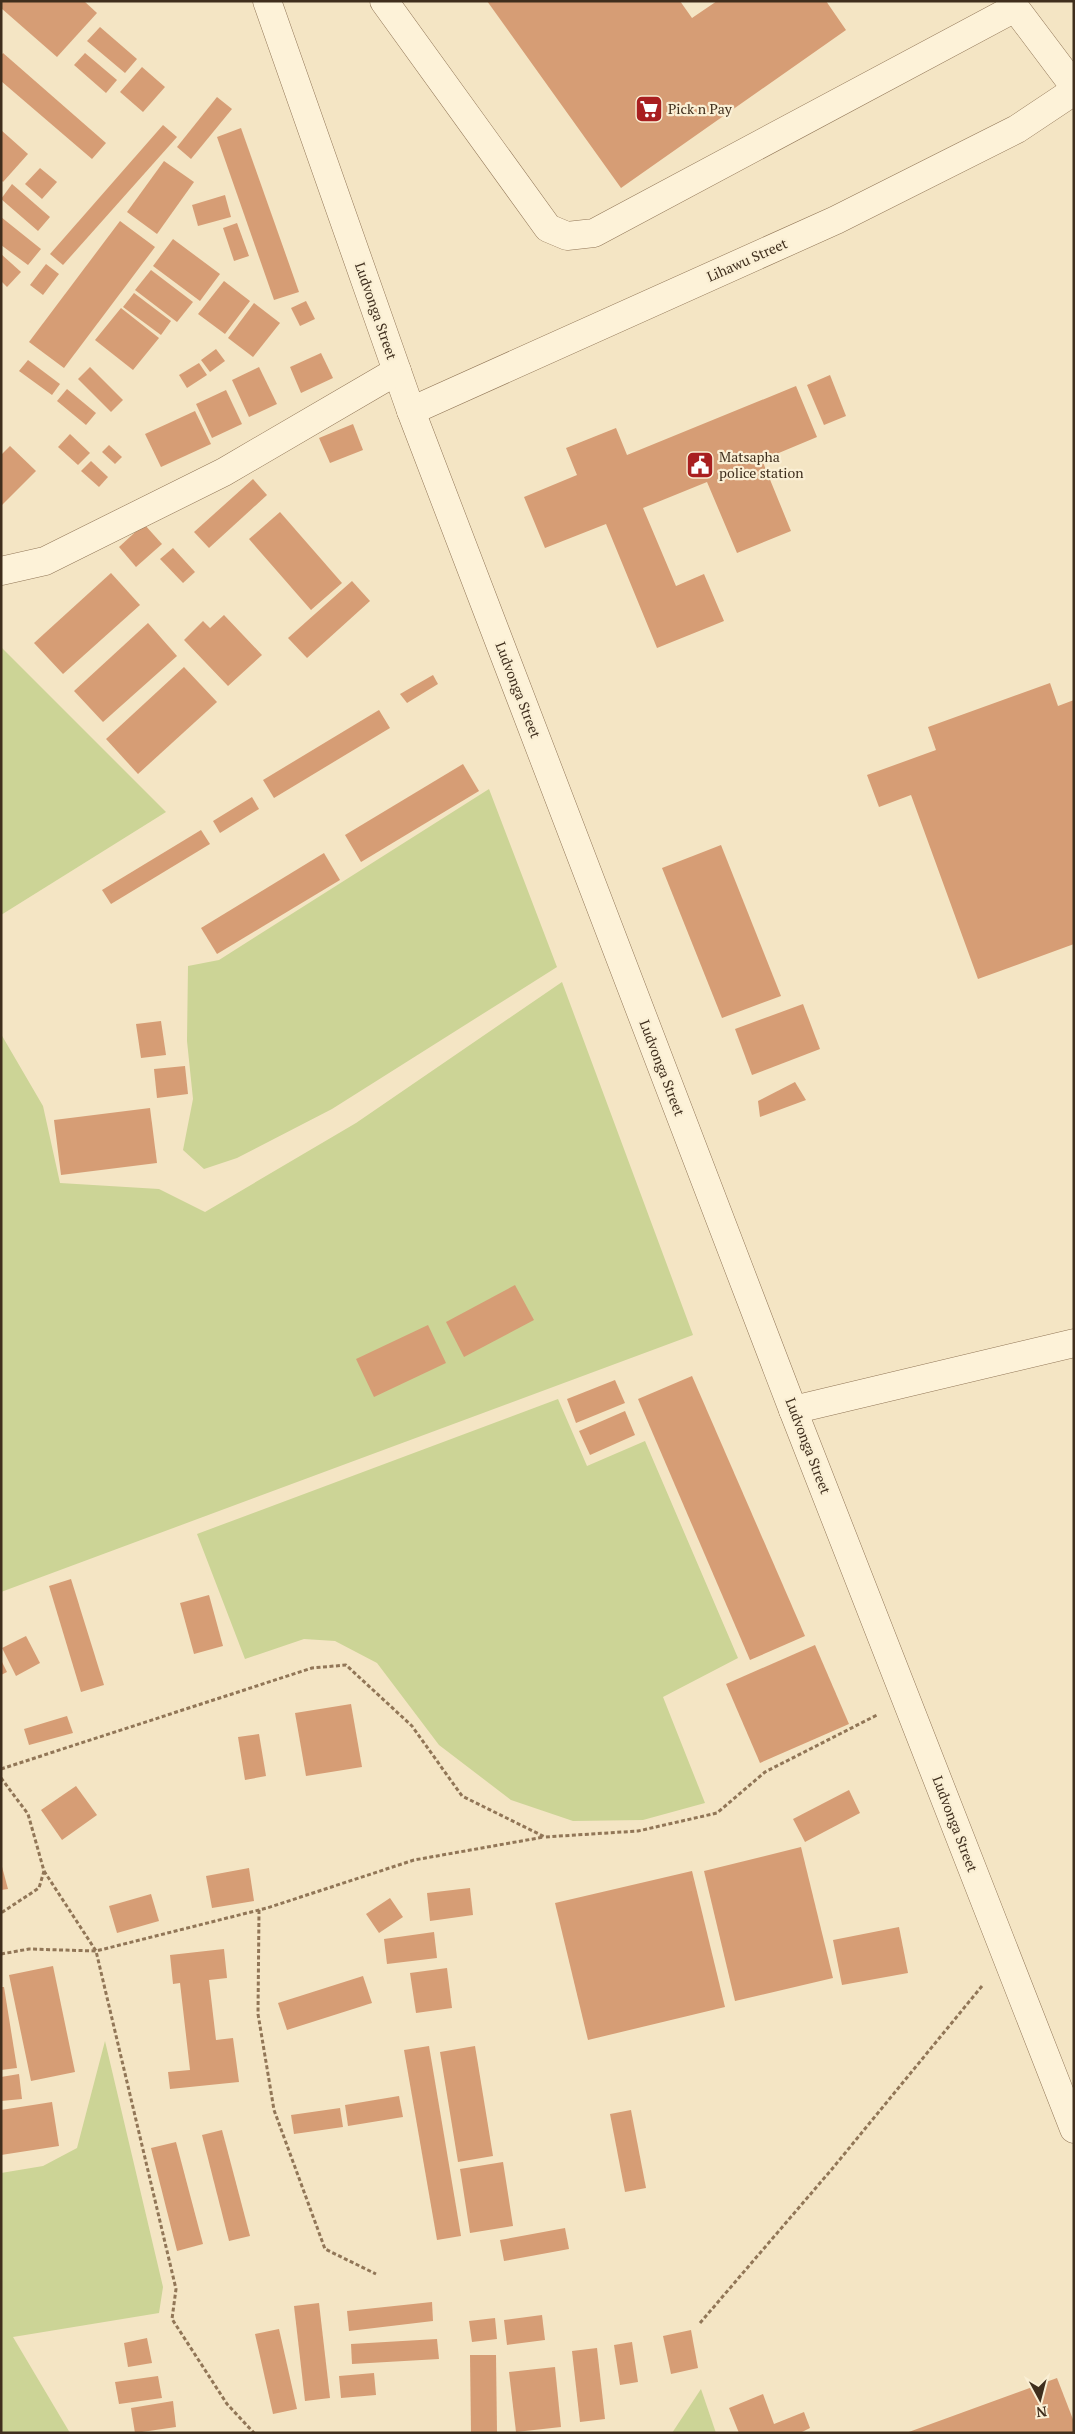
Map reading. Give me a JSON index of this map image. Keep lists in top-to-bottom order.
{
  "streets": {
    "street": ["Lihawu Street", "Ludvonga Street"]
  },
  "crossings": [
    ["Lihawu Street", "Ludvonga Street"]
  ],
  "places": {
    "supermarket": ["Pick n Pay"],
    "public building": ["Matsapha police station"]
  },
  "north": "bottom"
}
